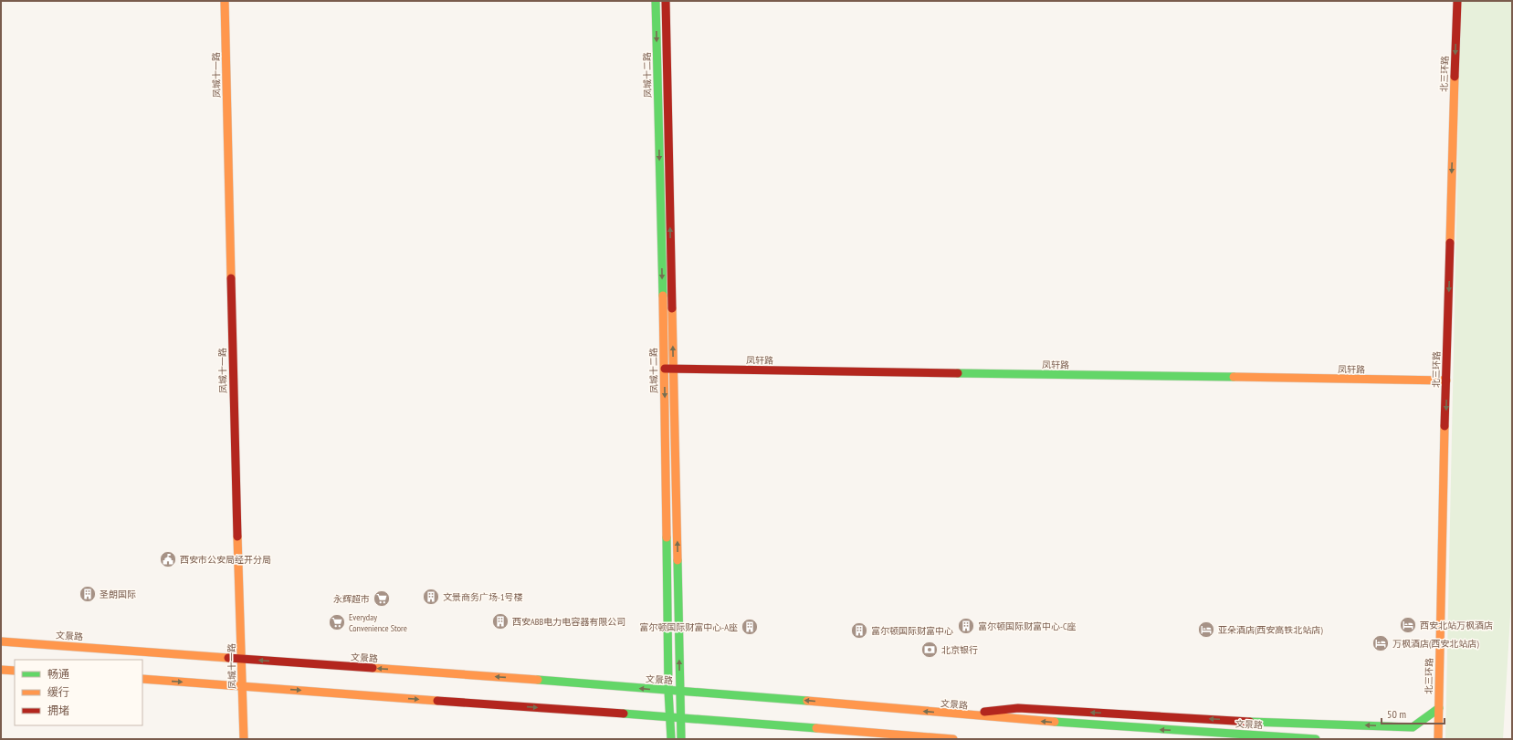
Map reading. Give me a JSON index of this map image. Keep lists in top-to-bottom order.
{
  "streets": {
    "main road": [
      "北三环路",
      "凤城十一路",
      "凤城十二路",
      "凤轩路",
      "文景路"
    ]
  },
  "crossings": [
    ["北三环路", "凤轩路"],
    ["凤城十一路", "文景路"],
    ["凤城十二路", "凤轩路"],
    ["凤城十二路", "文景路"]
  ],
  "one_way": ["北三环路"],
  "places": {
    "public building": ["西安市公安局经开分局"],
    "building": [
      "圣朗国际",
      "文景商务广场-1号楼",
      "西安ABB电力电容器有限公司",
      "富尔顿国际财富中心-C座",
      "富尔顿国际财富中心-A座",
      "富尔顿国际财富中心"
    ],
    "supermarket": ["永辉超市", "Everyday Convenience Store"],
    "hotel": ["西安北站万枫酒店", "亚朵酒店(西安高铁北站店)", "万枫酒店(西安北站店)"],
    "bank": ["北京银行"]
  },
  "legend": ["畅通", "缓行", "拥堵"],
  "scale_bar": "50 m"
}
